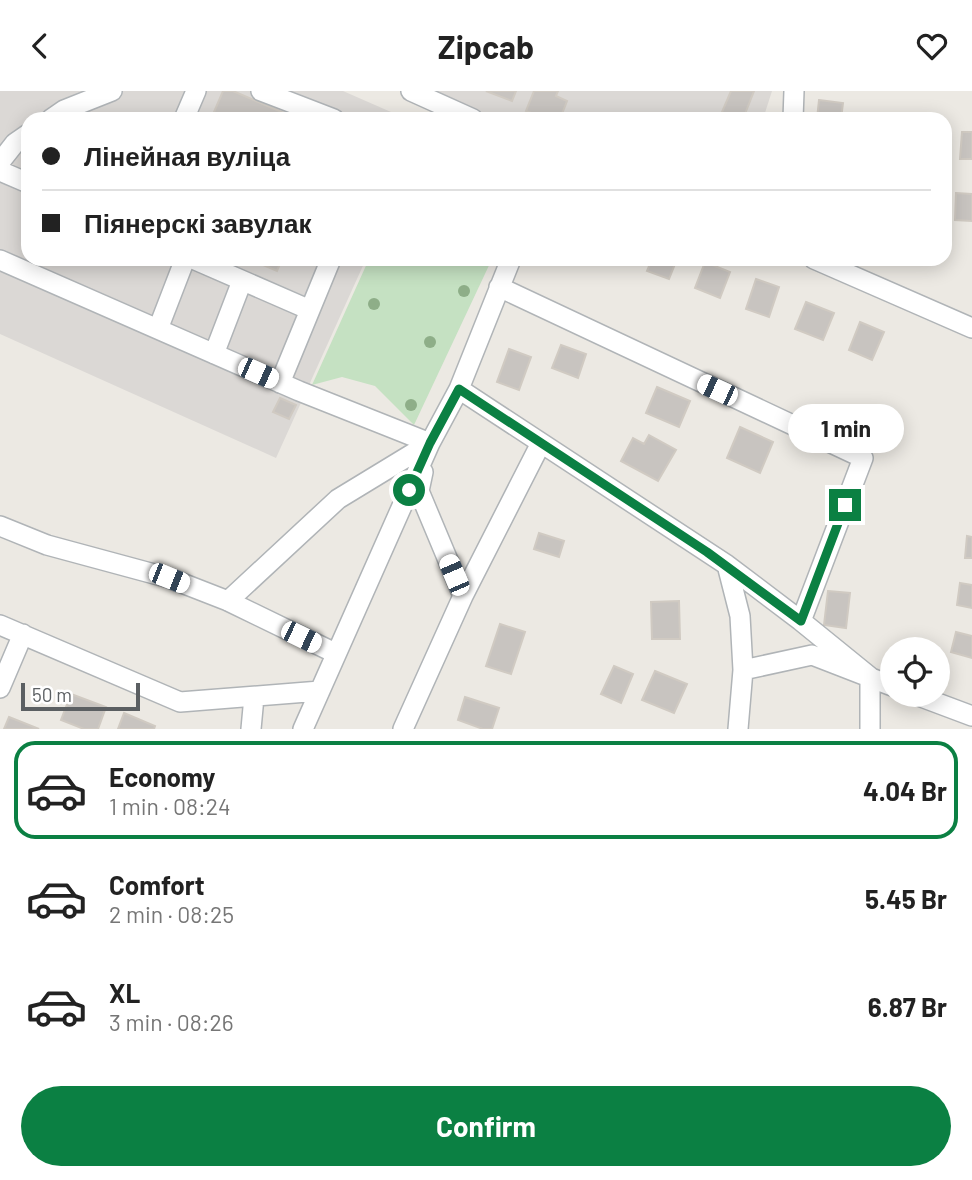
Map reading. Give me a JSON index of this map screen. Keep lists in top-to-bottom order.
{
  "scale_bar": "50 m",
  "page": {
    "header": "Zipcab",
    "banner": ["Лінейная вуліца", "Піянерскі завулак"],
    "bubble": "1 min",
    "scale": "50 m",
    "list": [
      {
        "name": "Economy",
        "note": "1 min · 08:24",
        "value": "4.04 Br"
      },
      {
        "name": "Comfort",
        "note": "2 min · 08:25",
        "value": "5.45 Br"
      },
      {
        "name": "XL",
        "note": "3 min · 08:26",
        "value": "6.87 Br"
      }
    ],
    "buttons": "Confirm"
  }
}
